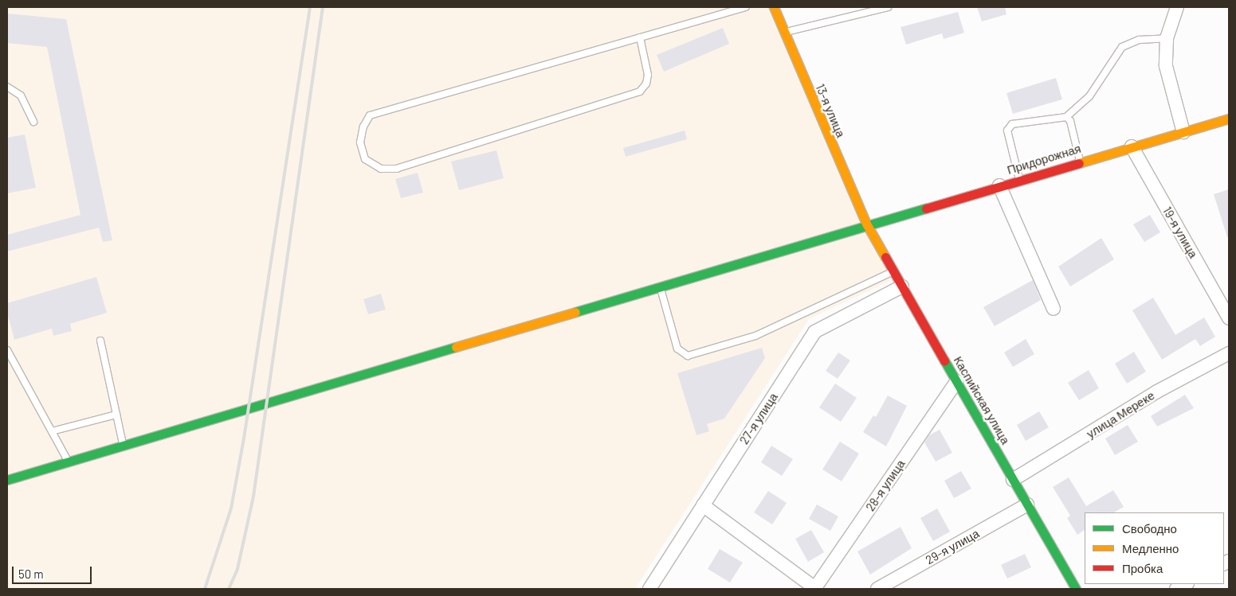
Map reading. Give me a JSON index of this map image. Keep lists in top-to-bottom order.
{
  "streets": {
    "street": [
      "13-я улица",
      "Придорожная",
      "19-я улица",
      "Каспийская улица",
      "улица Мереке",
      "27-я улица",
      "28-я улица",
      "29-я улица"
    ]
  },
  "crossings": [
    ["13-я улица", "Придорожная"],
    ["13-я улица", "Каспийская улица"],
    ["Придорожная", "19-я улица"],
    ["Придорожная", "Каспийская улица"],
    ["Каспийская улица", "улица Мереке"],
    ["Каспийская улица", "27-я улица"],
    ["Каспийская улица", "28-я улица"],
    ["Каспийская улица", "29-я улица"]
  ],
  "legend": ["Свободно", "Медленно", "Пробка"],
  "scale_bar": "50 m"
}
